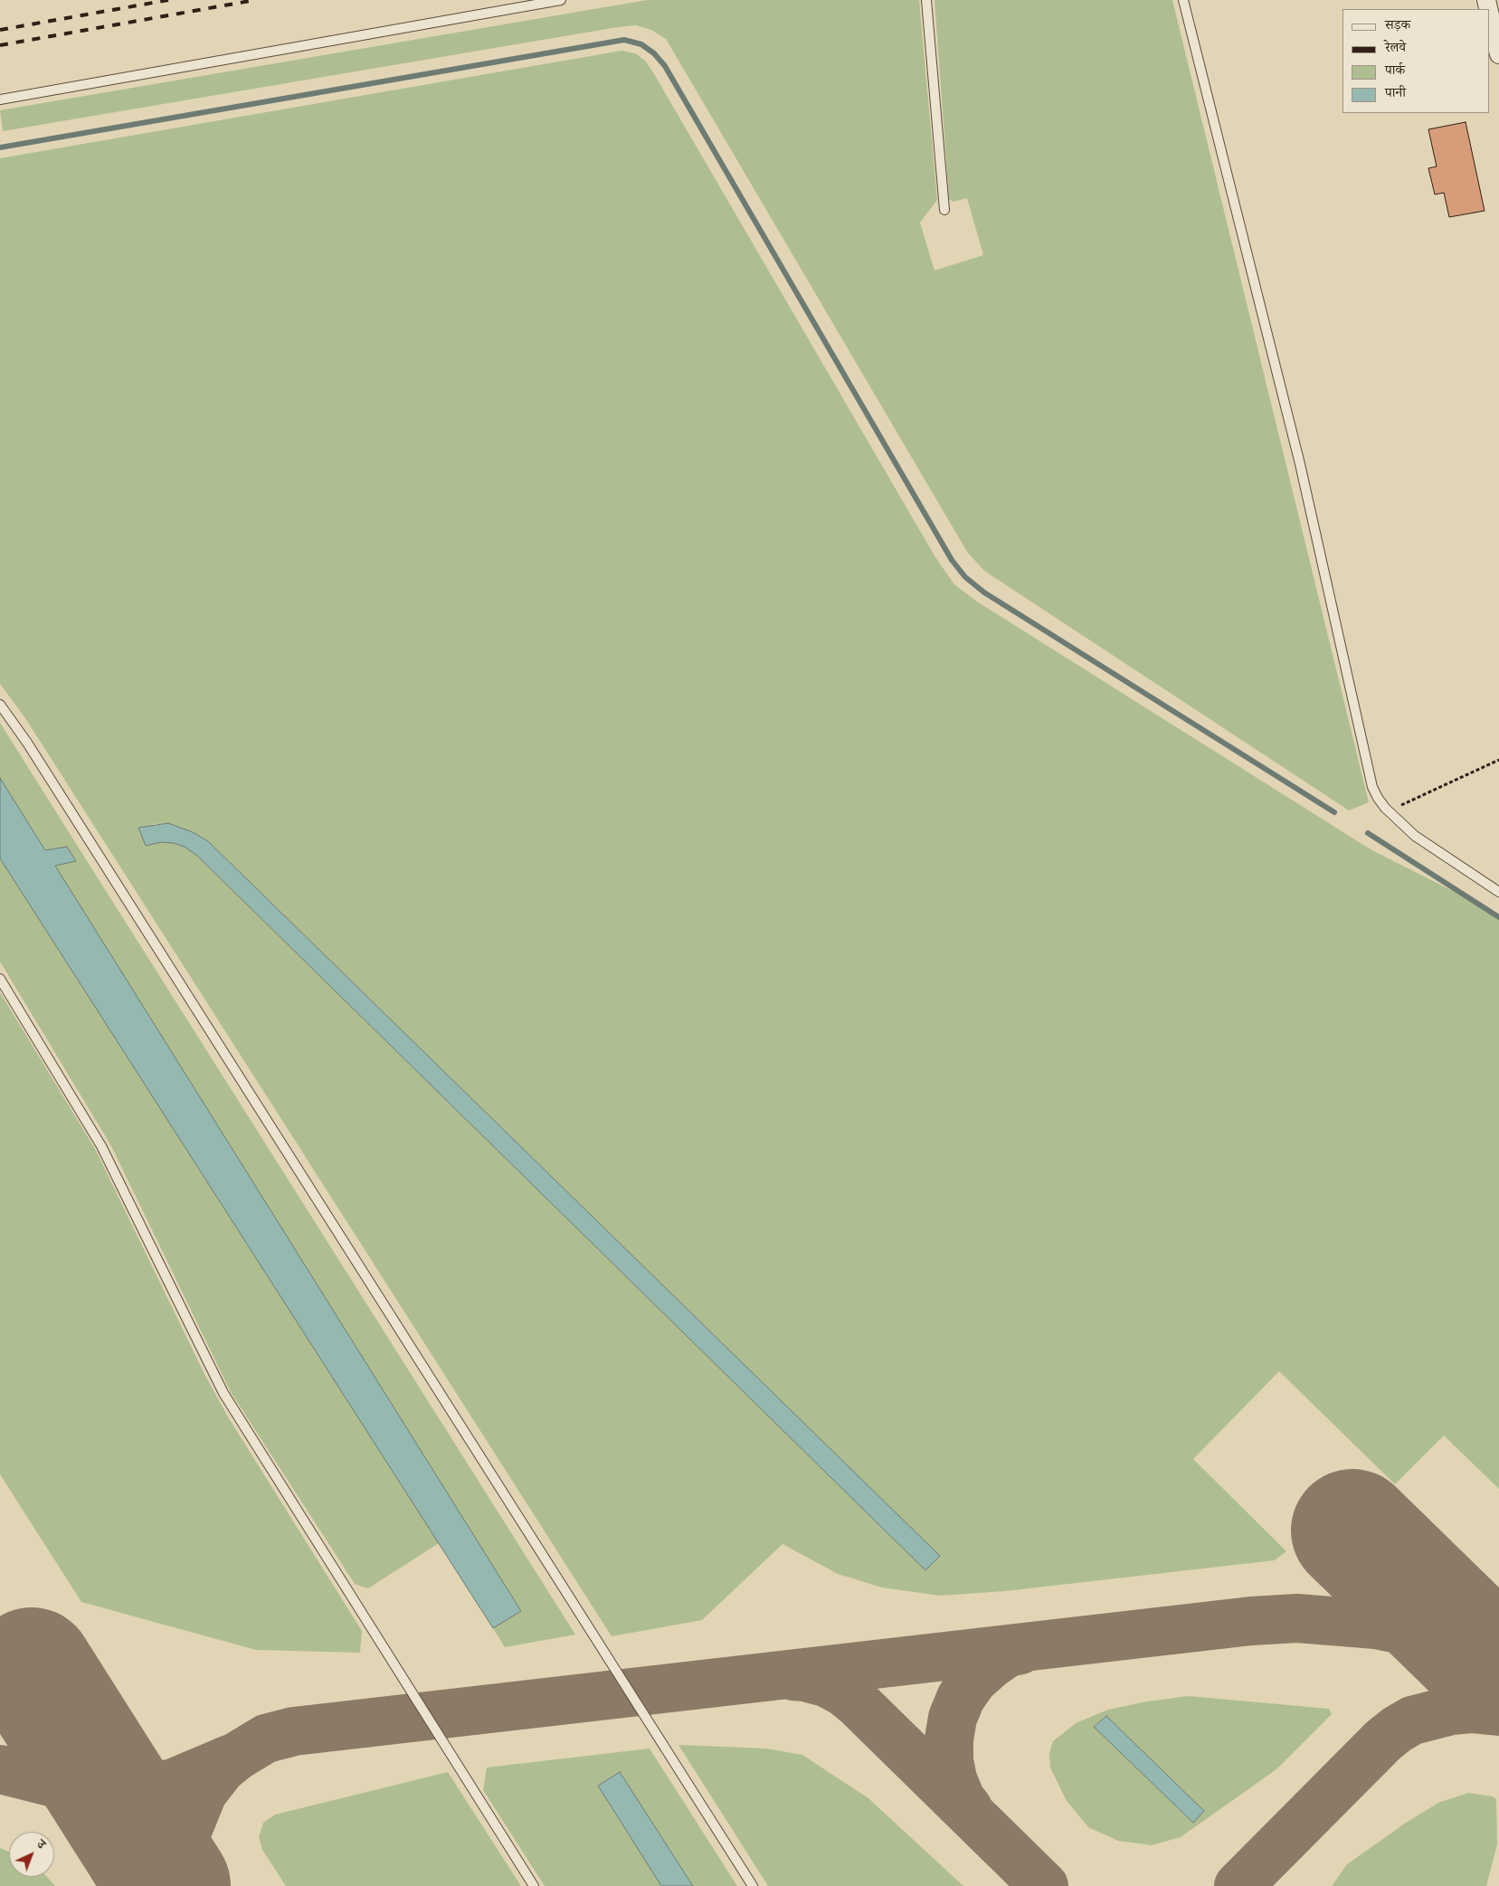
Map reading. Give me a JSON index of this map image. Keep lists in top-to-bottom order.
{
  "legend": [
    "सड़क",
    "रेलवे",
    "पार्क",
    "पानी"
  ],
  "north": "top right"
}
